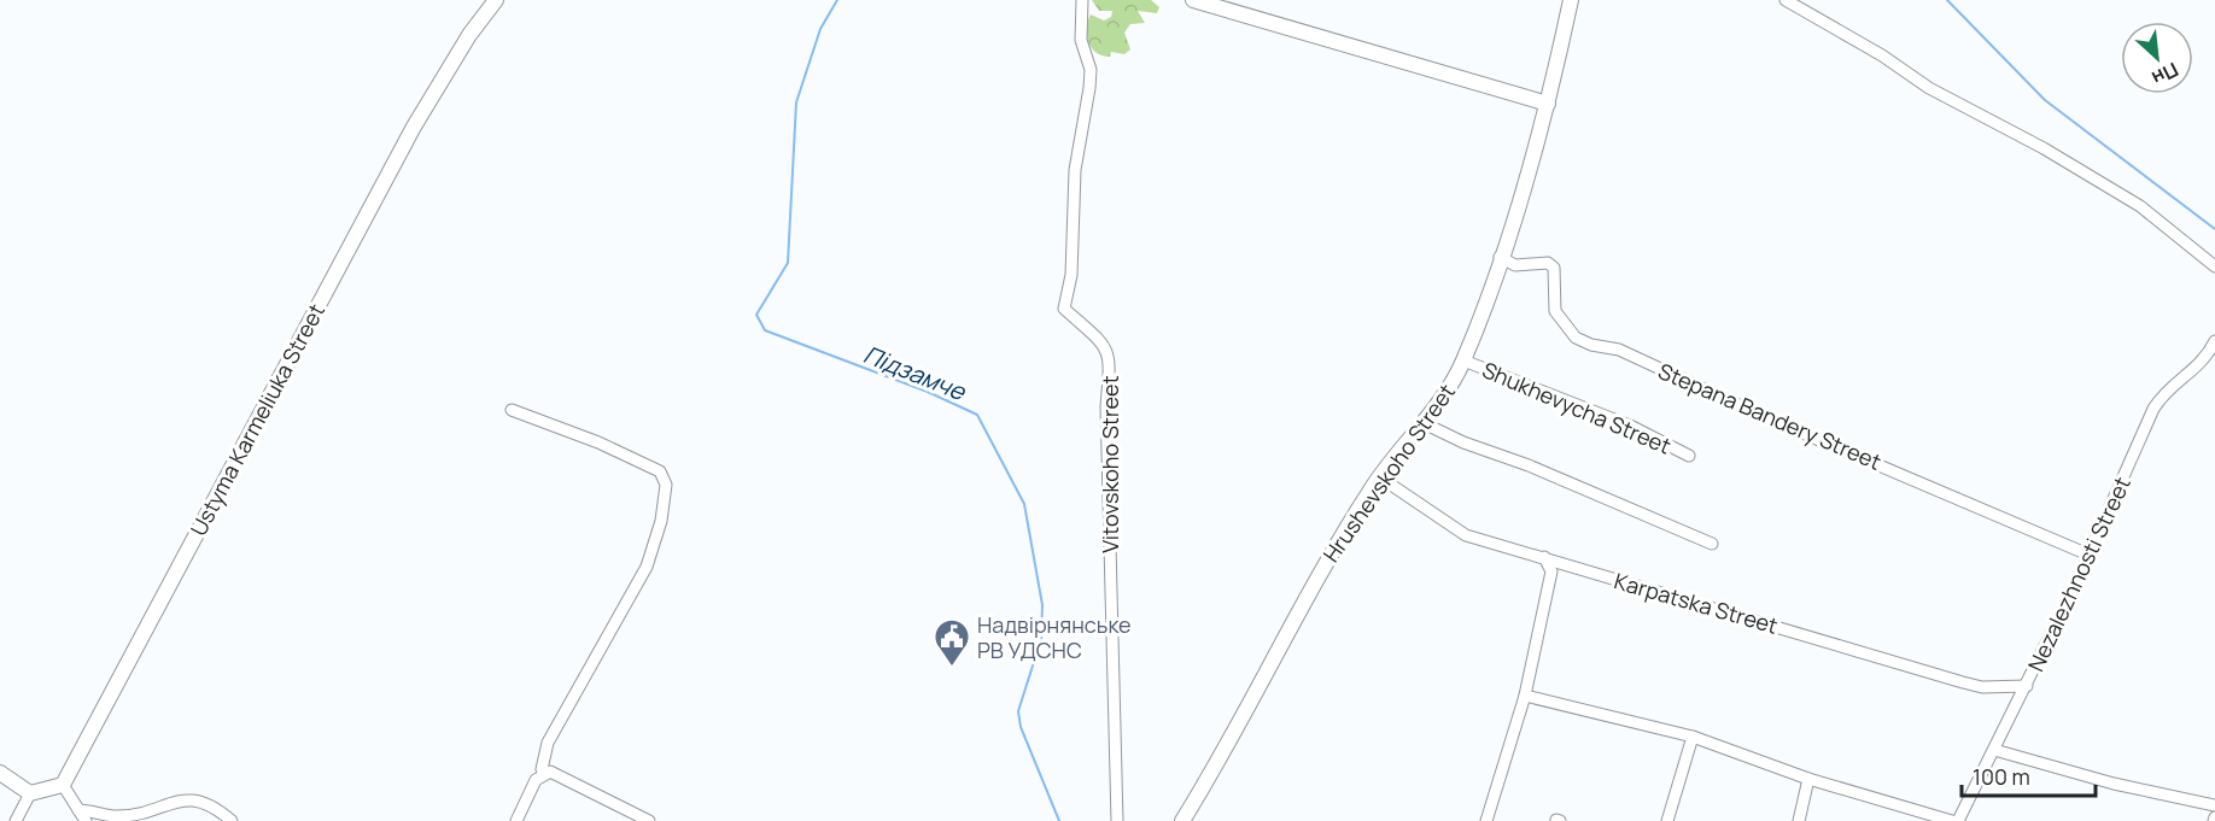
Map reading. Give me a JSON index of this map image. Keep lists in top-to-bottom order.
{
  "streets": {
    "street": [
      "Shukhevycha Street",
      "Stepana Bandery Street",
      "Ustyma Karmeliuka Street",
      "Vitovskoho Street",
      "Hrushevskoho Street",
      "Nezalezhnosti Street",
      "Karpatska Street"
    ]
  },
  "crossings": [
    ["Shukhevycha Street", "Hrushevskoho Street"],
    ["Stepana Bandery Street", "Hrushevskoho Street"],
    ["Stepana Bandery Street", "Nezalezhnosti Street"],
    ["Hrushevskoho Street", "Karpatska Street"],
    ["Nezalezhnosti Street", "Karpatska Street"]
  ],
  "water": ["Підзамче"],
  "places": {
    "public building": ["Надвірнянське РВ УДСНС"]
  },
  "scale_bar": "100 m",
  "north": "bottom right"
}
